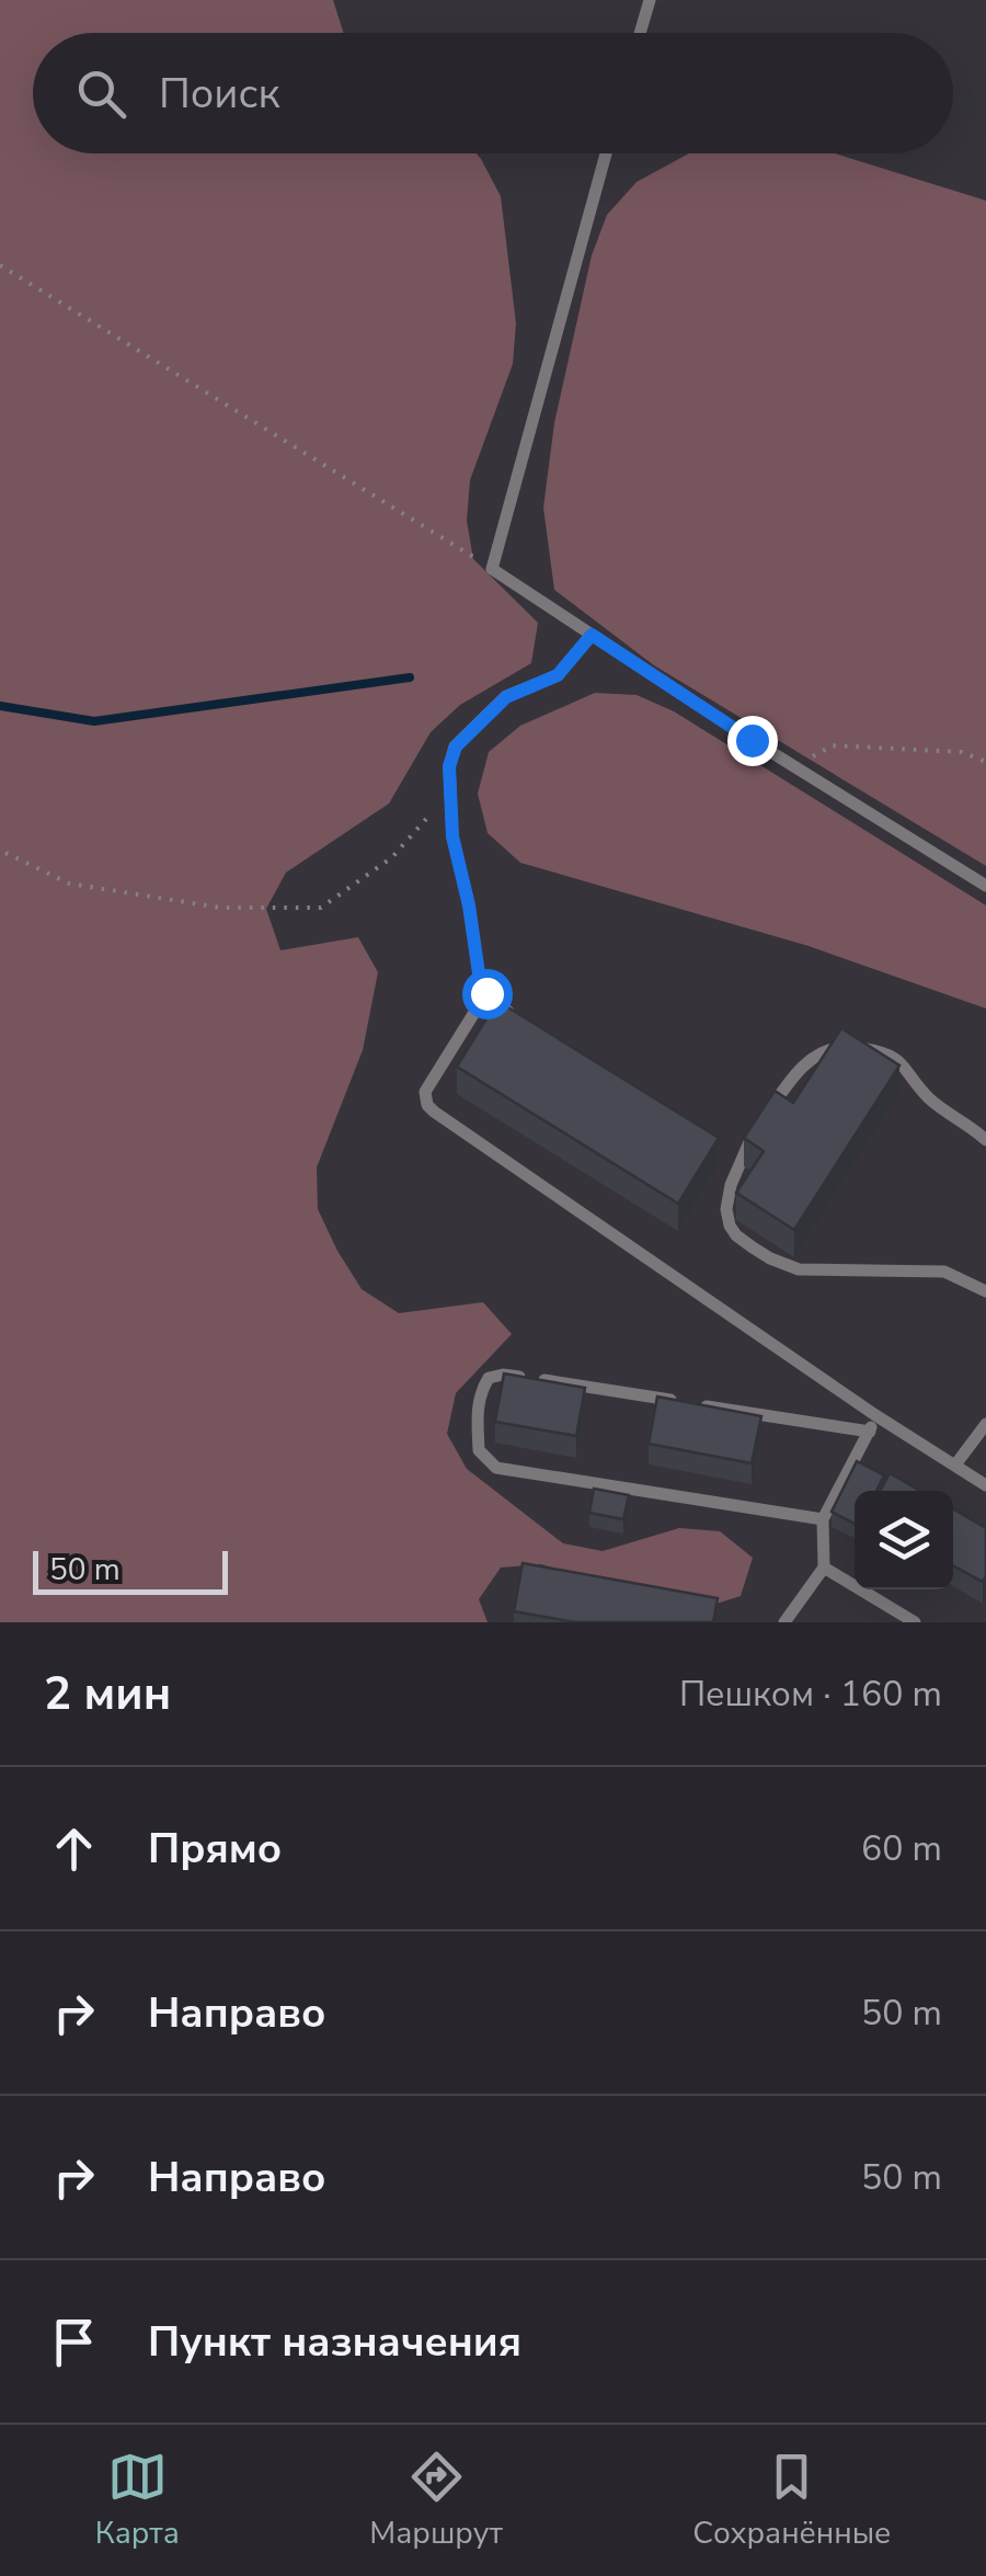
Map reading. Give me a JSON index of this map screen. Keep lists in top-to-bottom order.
{
  "scale_bar": "50 m",
  "page": {
    "search": "Поиск",
    "scale": "50 m",
    "heading": ["2 мин", "Пешком · 160 m"],
    "list": [
      ["Прямо", "60 m"],
      ["Направо", "50 m"],
      ["Направо", "50 m"],
      "Пункт назначения"
    ],
    "nav": ["Карта", "Маршрут", "Сохранённые"]
  }
}
